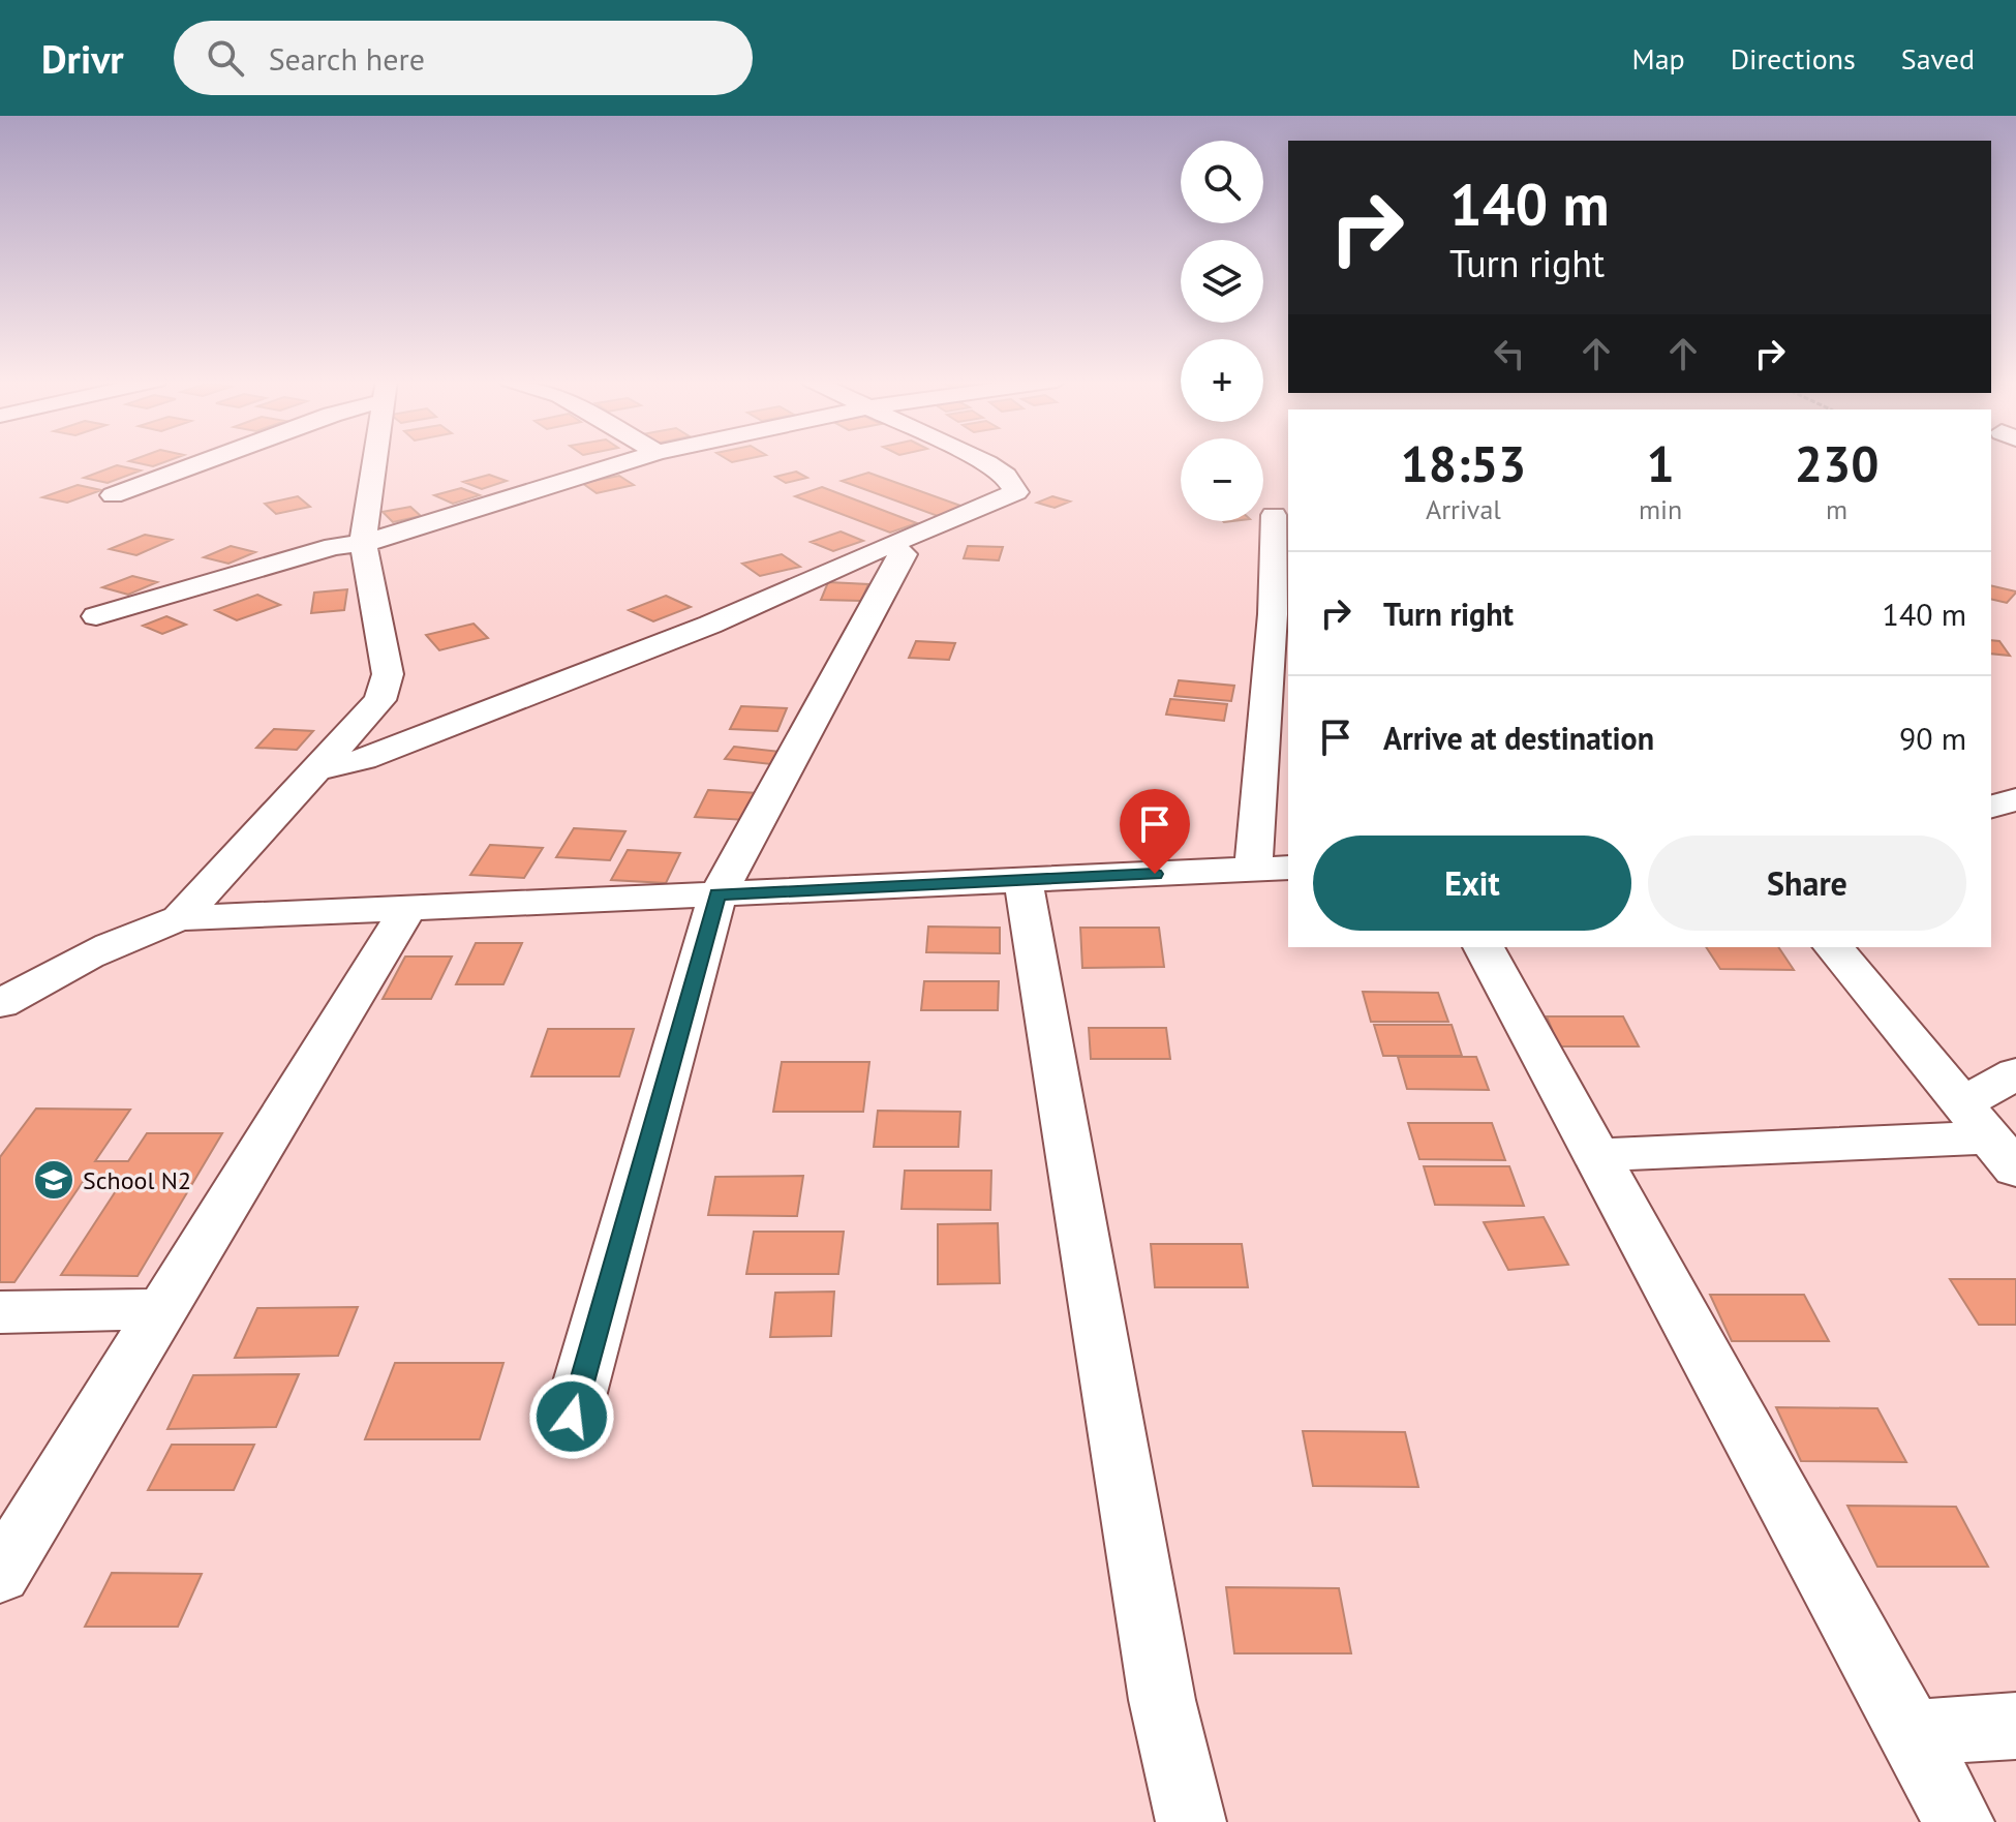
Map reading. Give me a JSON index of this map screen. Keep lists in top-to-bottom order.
{
  "places": {
    "school or university": ["School N2"]
  },
  "page": {
    "header": "Drivr",
    "search": "Search here",
    "nav": ["Map", "Directions", "Saved"],
    "map_buttons": ["+", "−"],
    "turn": ["140 m", "Turn right"],
    "eta": [
      "18:53",
      "Arrival",
      "1",
      "min",
      "230",
      "m"
    ],
    "list": [
      {
        "name": "Turn right",
        "value": "140 m"
      },
      {
        "name": "Arrive at destination",
        "value": "90 m"
      }
    ],
    "buttons": ["Exit", "Share"]
  }
}
